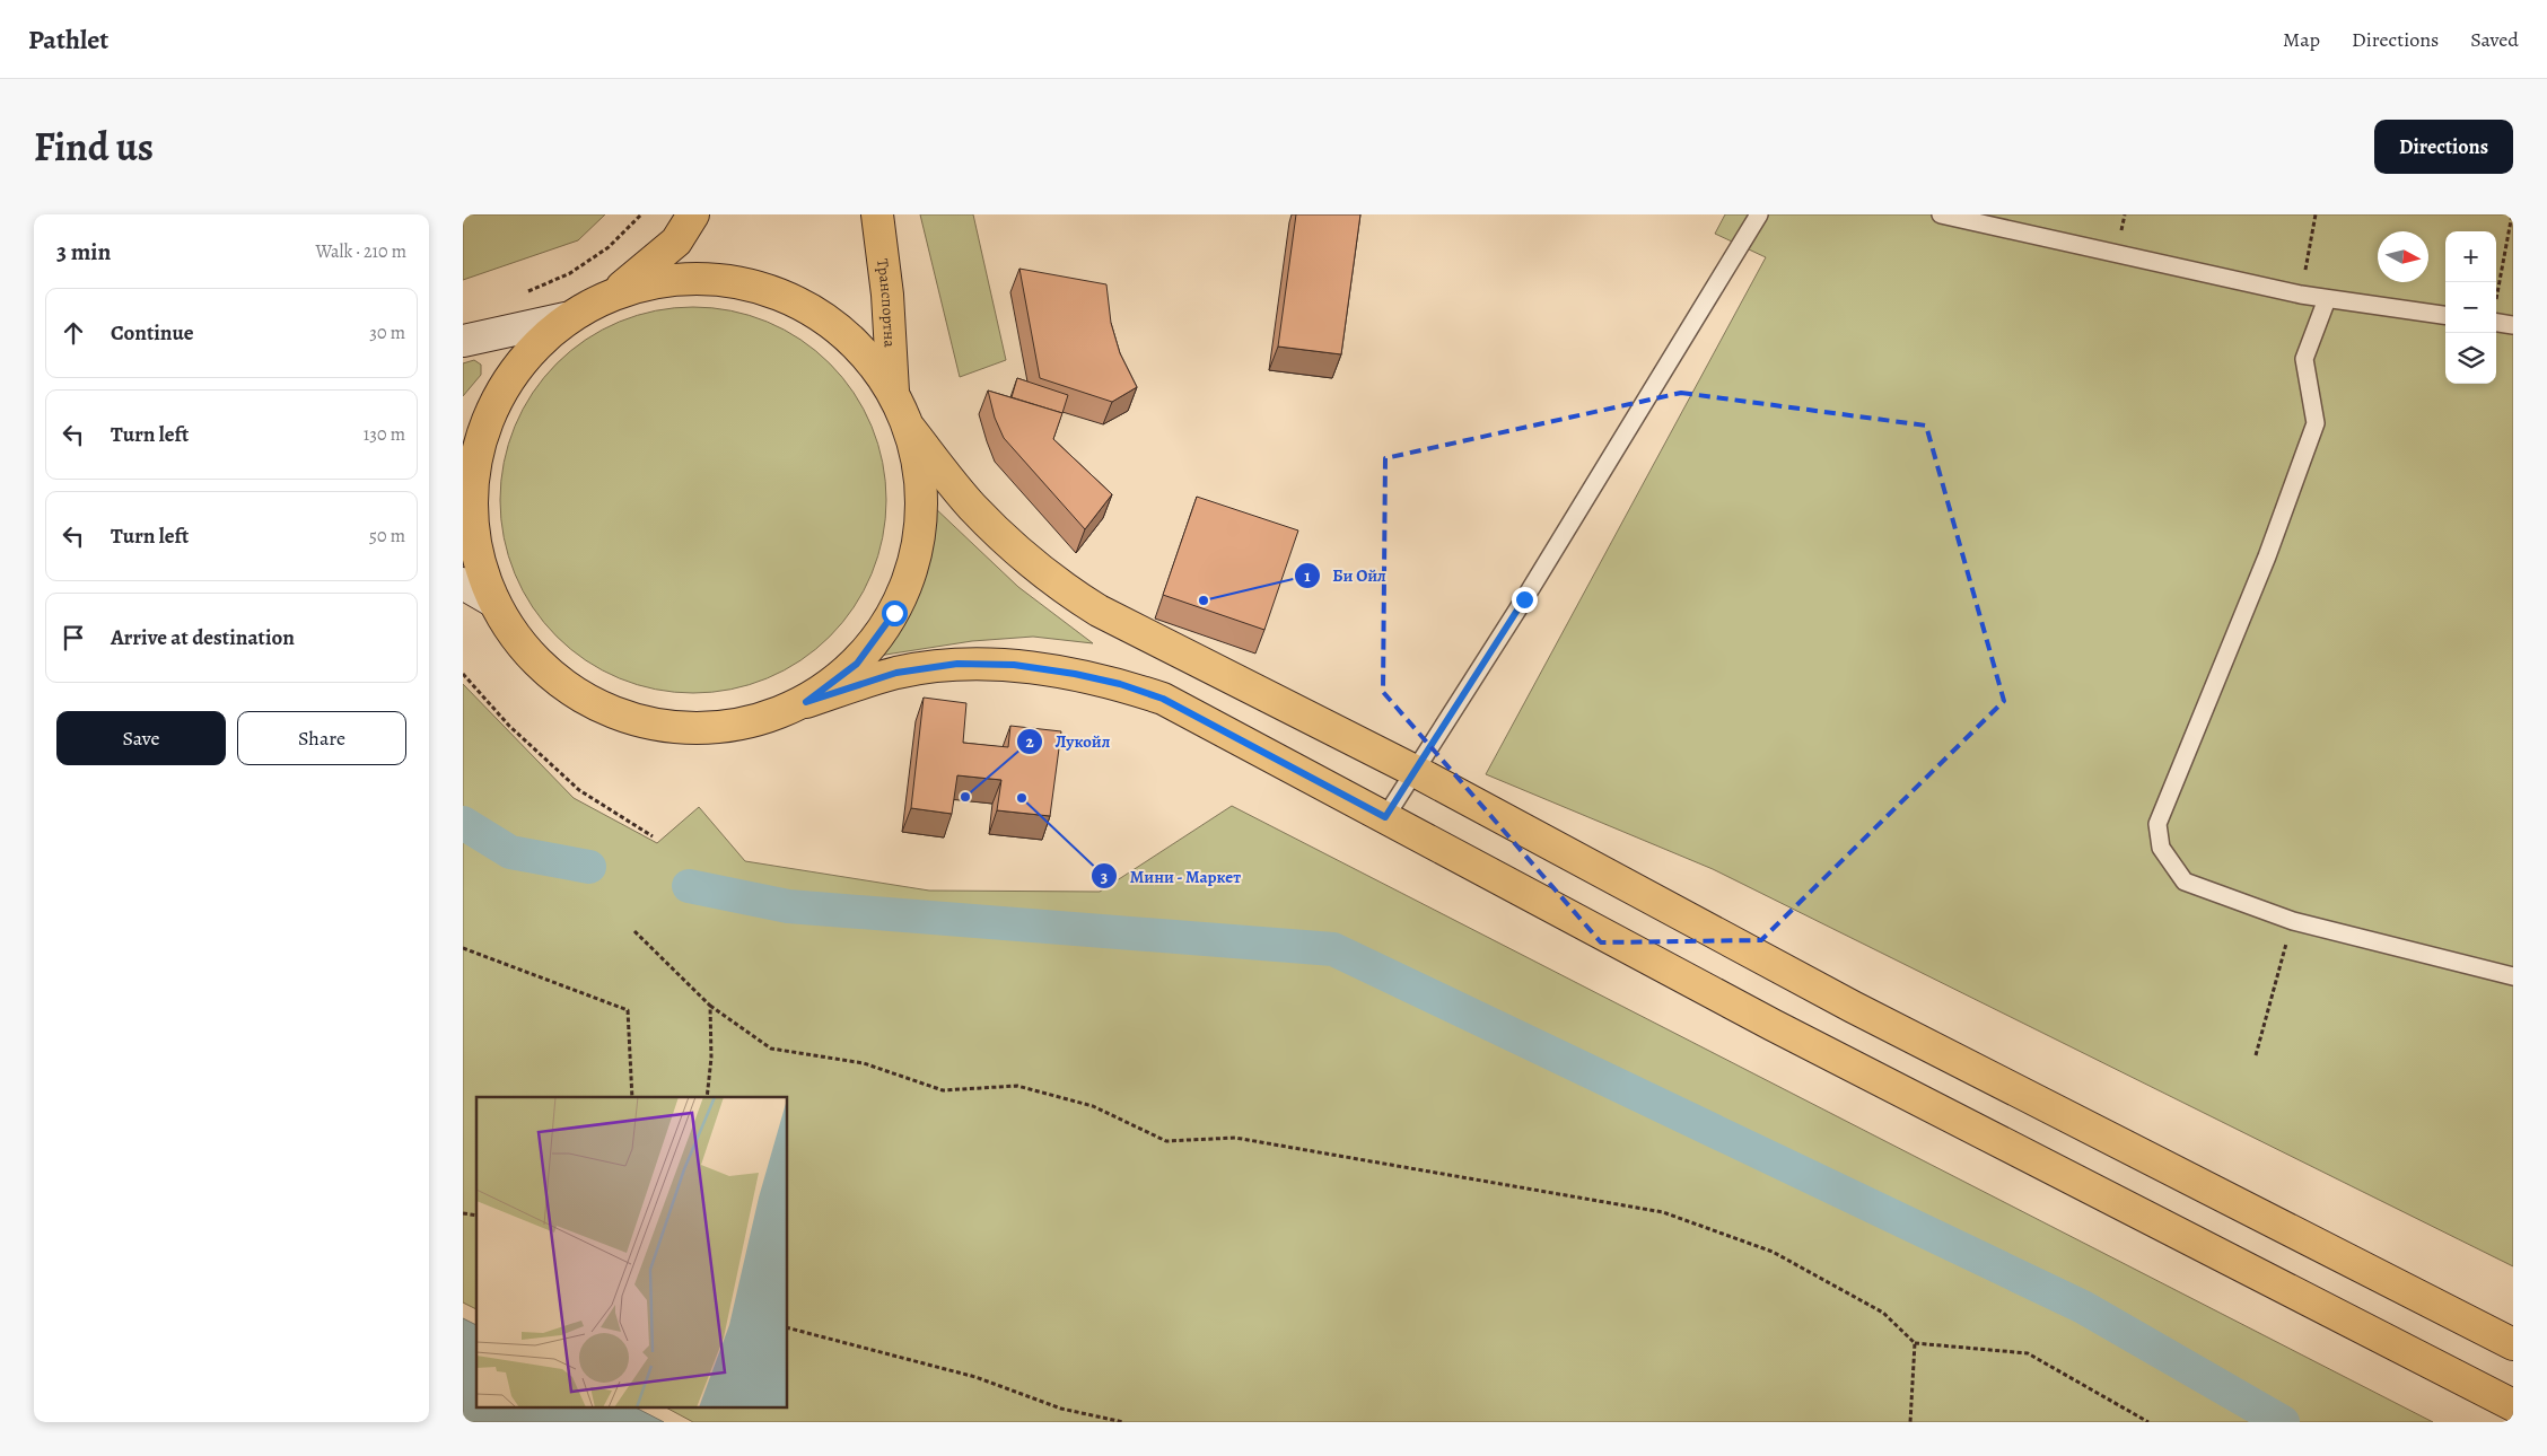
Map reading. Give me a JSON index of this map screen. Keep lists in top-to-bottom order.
{
  "streets": {
    "main road": ["Транспортна"]
  },
  "places": ["Би Ойл", "Лукойл", "Мини - Маркет"],
  "north": "right",
  "page": {
    "header": "Pathlet",
    "nav": ["Map", "Directions", "Saved"],
    "title": "Find us",
    "buttons": [
      "Directions",
      ["Save", "Share"]
    ],
    "heading": ["3 min", "Walk · 210 m"],
    "map_buttons": ["+", "−"],
    "list": [
      ["Continue", "30 m"],
      ["Turn left", "130 m"],
      ["Turn left", "50 m"],
      "Arrive at destination"
    ]
  }
}
